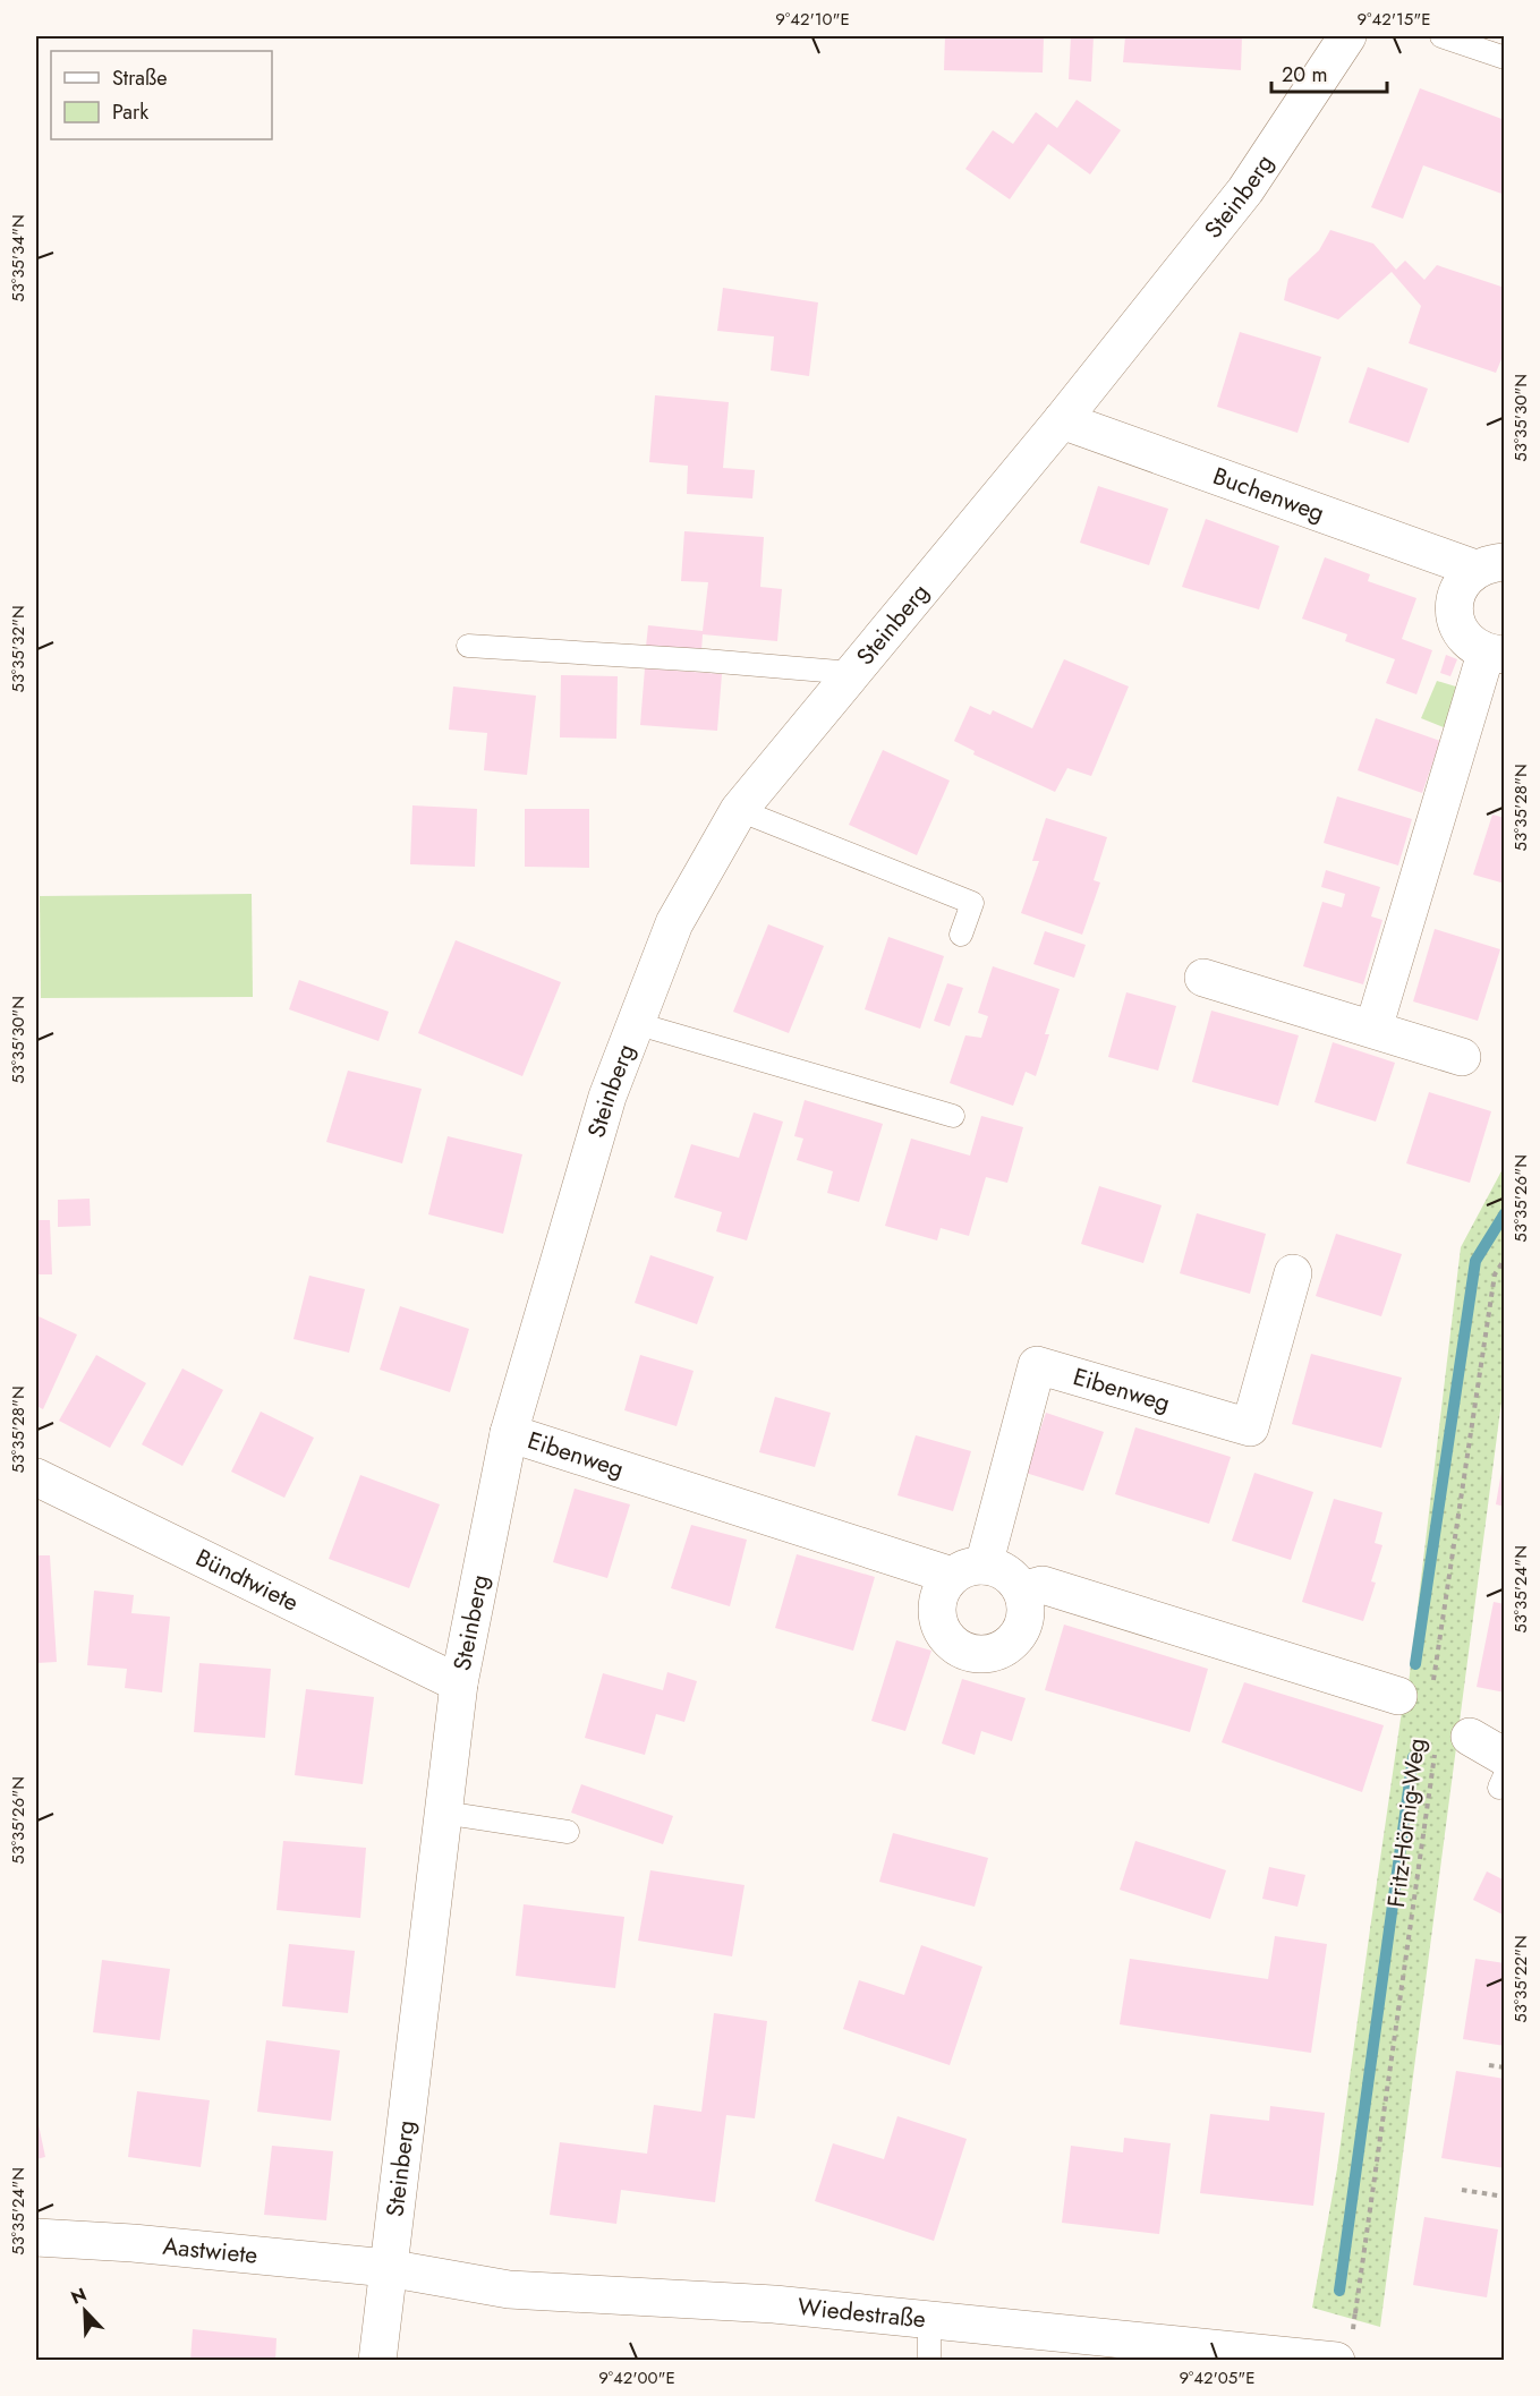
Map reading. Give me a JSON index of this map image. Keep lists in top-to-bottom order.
{
  "streets": {
    "street": [
      "Steinberg",
      "Buchenweg",
      "Eibenweg",
      "Bündtwiete",
      "Aastwiete",
      "Wiedestraße"
    ],
    "path": ["Fritz-Hörnig-Weg"]
  },
  "crossings": [
    ["Steinberg", "Buchenweg"],
    ["Steinberg", "Eibenweg"],
    ["Steinberg", "Bündtwiete"],
    ["Steinberg", "Aastwiete"],
    ["Steinberg", "Wiedestraße"],
    ["Aastwiete", "Wiedestraße"]
  ],
  "legend": ["Straße", "Park"],
  "scale_bar": "20 m",
  "north": "top left",
  "coordinates": [
    "9°42'10\"E",
    "9°42'15\"E",
    "53°35'34\"N",
    "53°35'30\"N",
    "53°35'32\"N",
    "53°35'28\"N",
    "53°35'26\"N",
    "53°35'24\"N",
    "53°35'22\"N",
    "9°42'00\"E",
    "9°42'05\"E"
  ]
}
